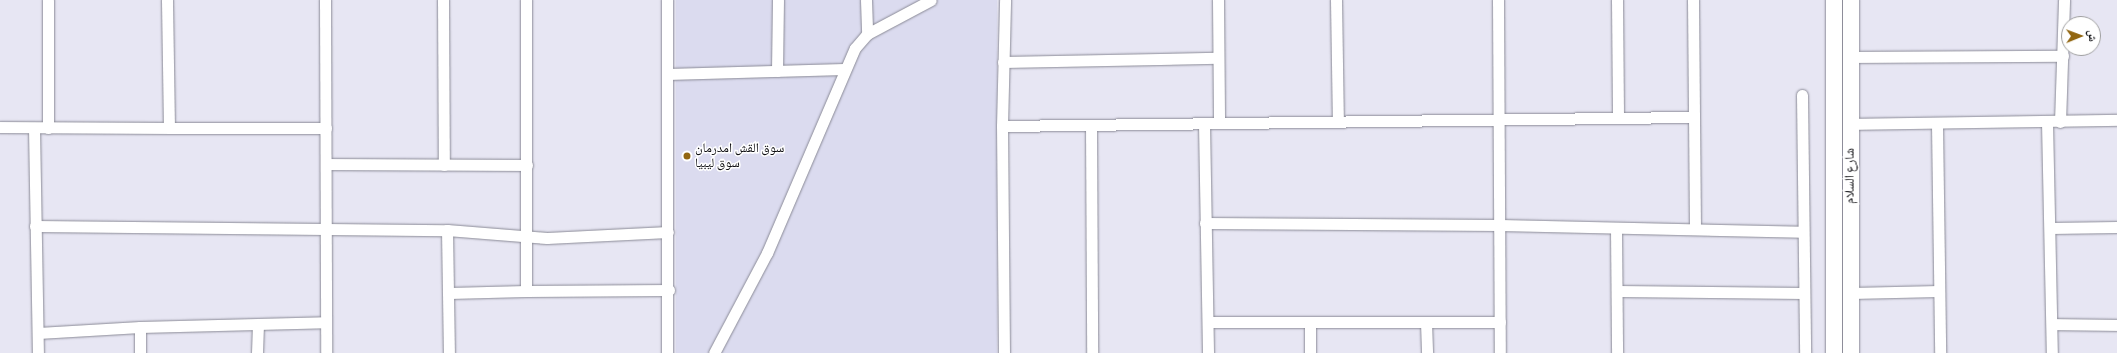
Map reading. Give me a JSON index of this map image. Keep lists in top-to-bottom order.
{
  "streets": {
    "main road": ["شارع السلام"]
  },
  "places": ["سوق القش امدرمان سوق ليبيا"],
  "north": "right"
}
